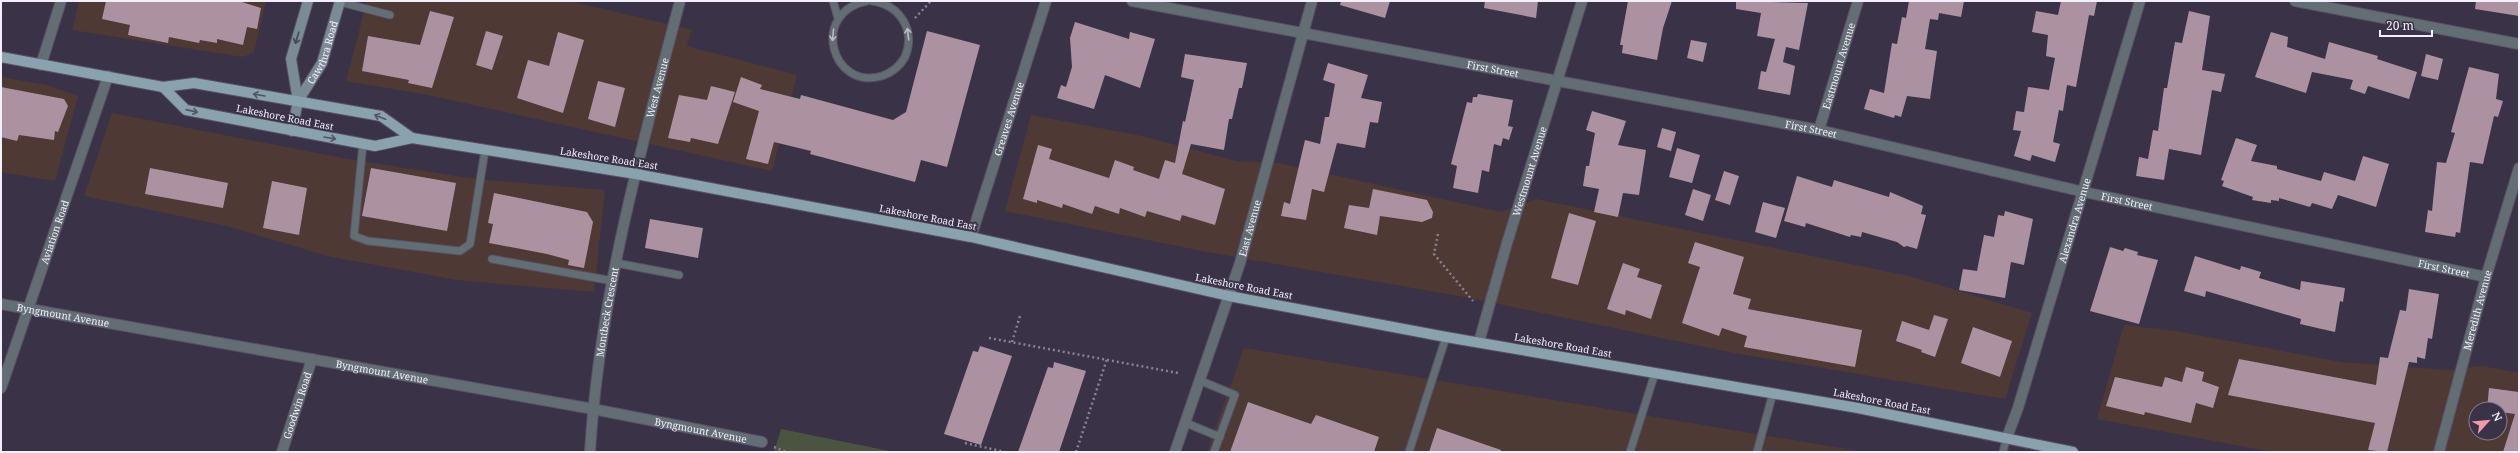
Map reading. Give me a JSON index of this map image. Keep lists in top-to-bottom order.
{
  "streets": {
    "main road": ["Cawthra Road", "Lakeshore Road East"],
    "street": [
      "Eastmount Avenue",
      "First Street",
      "West Avenue",
      "Greaves Avenue",
      "Westmount Avenue",
      "Alexandra Avenue",
      "East Avenue",
      "Aviation Road",
      "Meredith Avenue",
      "Montbeck Crescent",
      "Byngmount Avenue",
      "Goodwin Road"
    ]
  },
  "crossings": [
    ["Cawthra Road", "Lakeshore Road East"],
    ["Eastmount Avenue", "First Street"],
    ["First Street", "Westmount Avenue"],
    ["First Street", "Alexandra Avenue"],
    ["First Street", "East Avenue"],
    ["First Street", "Meredith Avenue"],
    ["West Avenue", "Lakeshore Road East"],
    ["West Avenue", "Montbeck Crescent"],
    ["Lakeshore Road East", "Greaves Avenue"],
    ["Lakeshore Road East", "Westmount Avenue"],
    ["Lakeshore Road East", "Alexandra Avenue"],
    ["Lakeshore Road East", "East Avenue"],
    ["Lakeshore Road East", "Aviation Road"],
    ["Lakeshore Road East", "Montbeck Crescent"],
    ["Aviation Road", "Byngmount Avenue"],
    ["Montbeck Crescent", "Byngmount Avenue"],
    ["Byngmount Avenue", "Goodwin Road"]
  ],
  "scale_bar": "20 m",
  "north": "top right"
}
